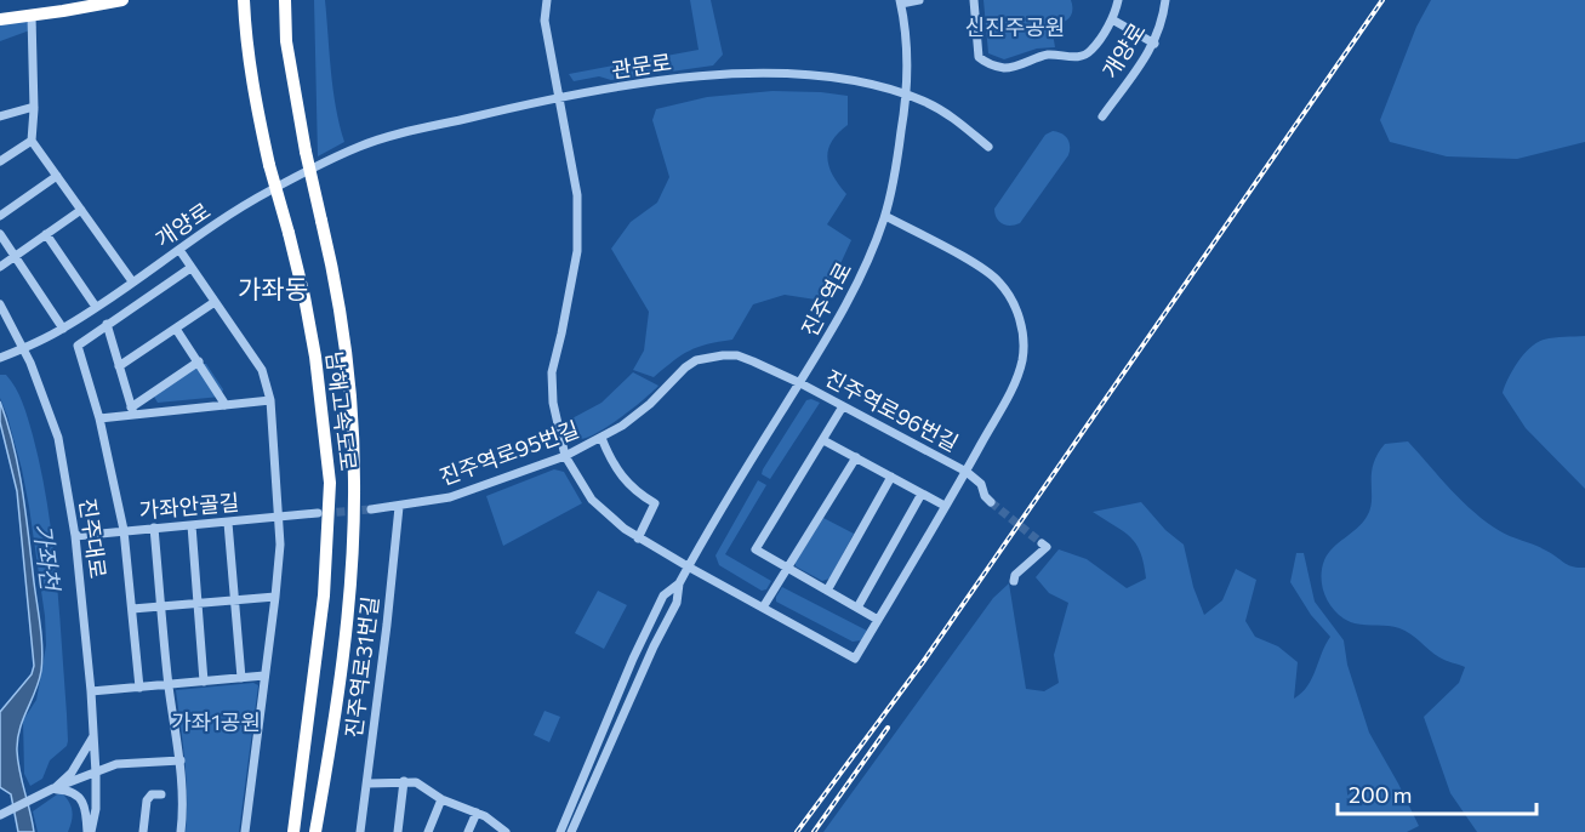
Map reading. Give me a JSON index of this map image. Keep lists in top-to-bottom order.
{
  "streets": {
    "highway": ["남해고속도로"],
    "street": [
      "개양로",
      "관문로",
      "진주역로",
      "진주역로96번길",
      "진주역로95번길",
      "가좌안골길",
      "진주대로",
      "진주역로31번길"
    ]
  },
  "crossings": [
    ["개양로", "관문로"],
    ["개양로", "진주대로"],
    ["관문로", "진주역로"],
    ["진주역로", "진주역로96번길"],
    ["진주역로", "진주역로95번길"],
    ["진주역로96번길", "진주역로95번길"],
    ["진주역로95번길", "진주역로31번길"],
    ["가좌안골길", "진주대로"]
  ],
  "districts": ["가좌동"],
  "water": ["가좌천"],
  "parks": ["신진주공원", "가좌1공원"],
  "scale_bar": "200 m"
}
